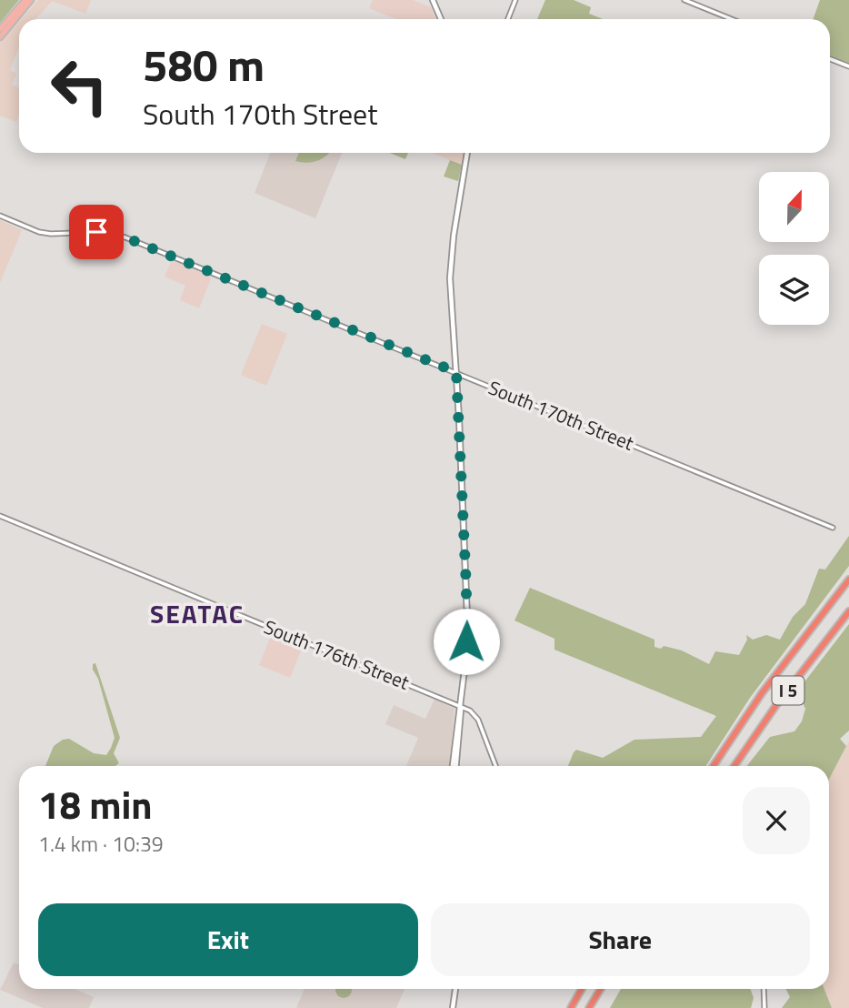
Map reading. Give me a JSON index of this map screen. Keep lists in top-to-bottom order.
{
  "streets": {
    "highway": ["I 5"],
    "street": ["South 170th Street", "South 176th Street"]
  },
  "districts": ["SEATAC"],
  "north": "top",
  "page": {
    "turn": ["580 m", "South 170th Street"],
    "heading": ["18 min", "1.4 km · 10:39"],
    "buttons": ["Exit", "Share"]
  }
}
